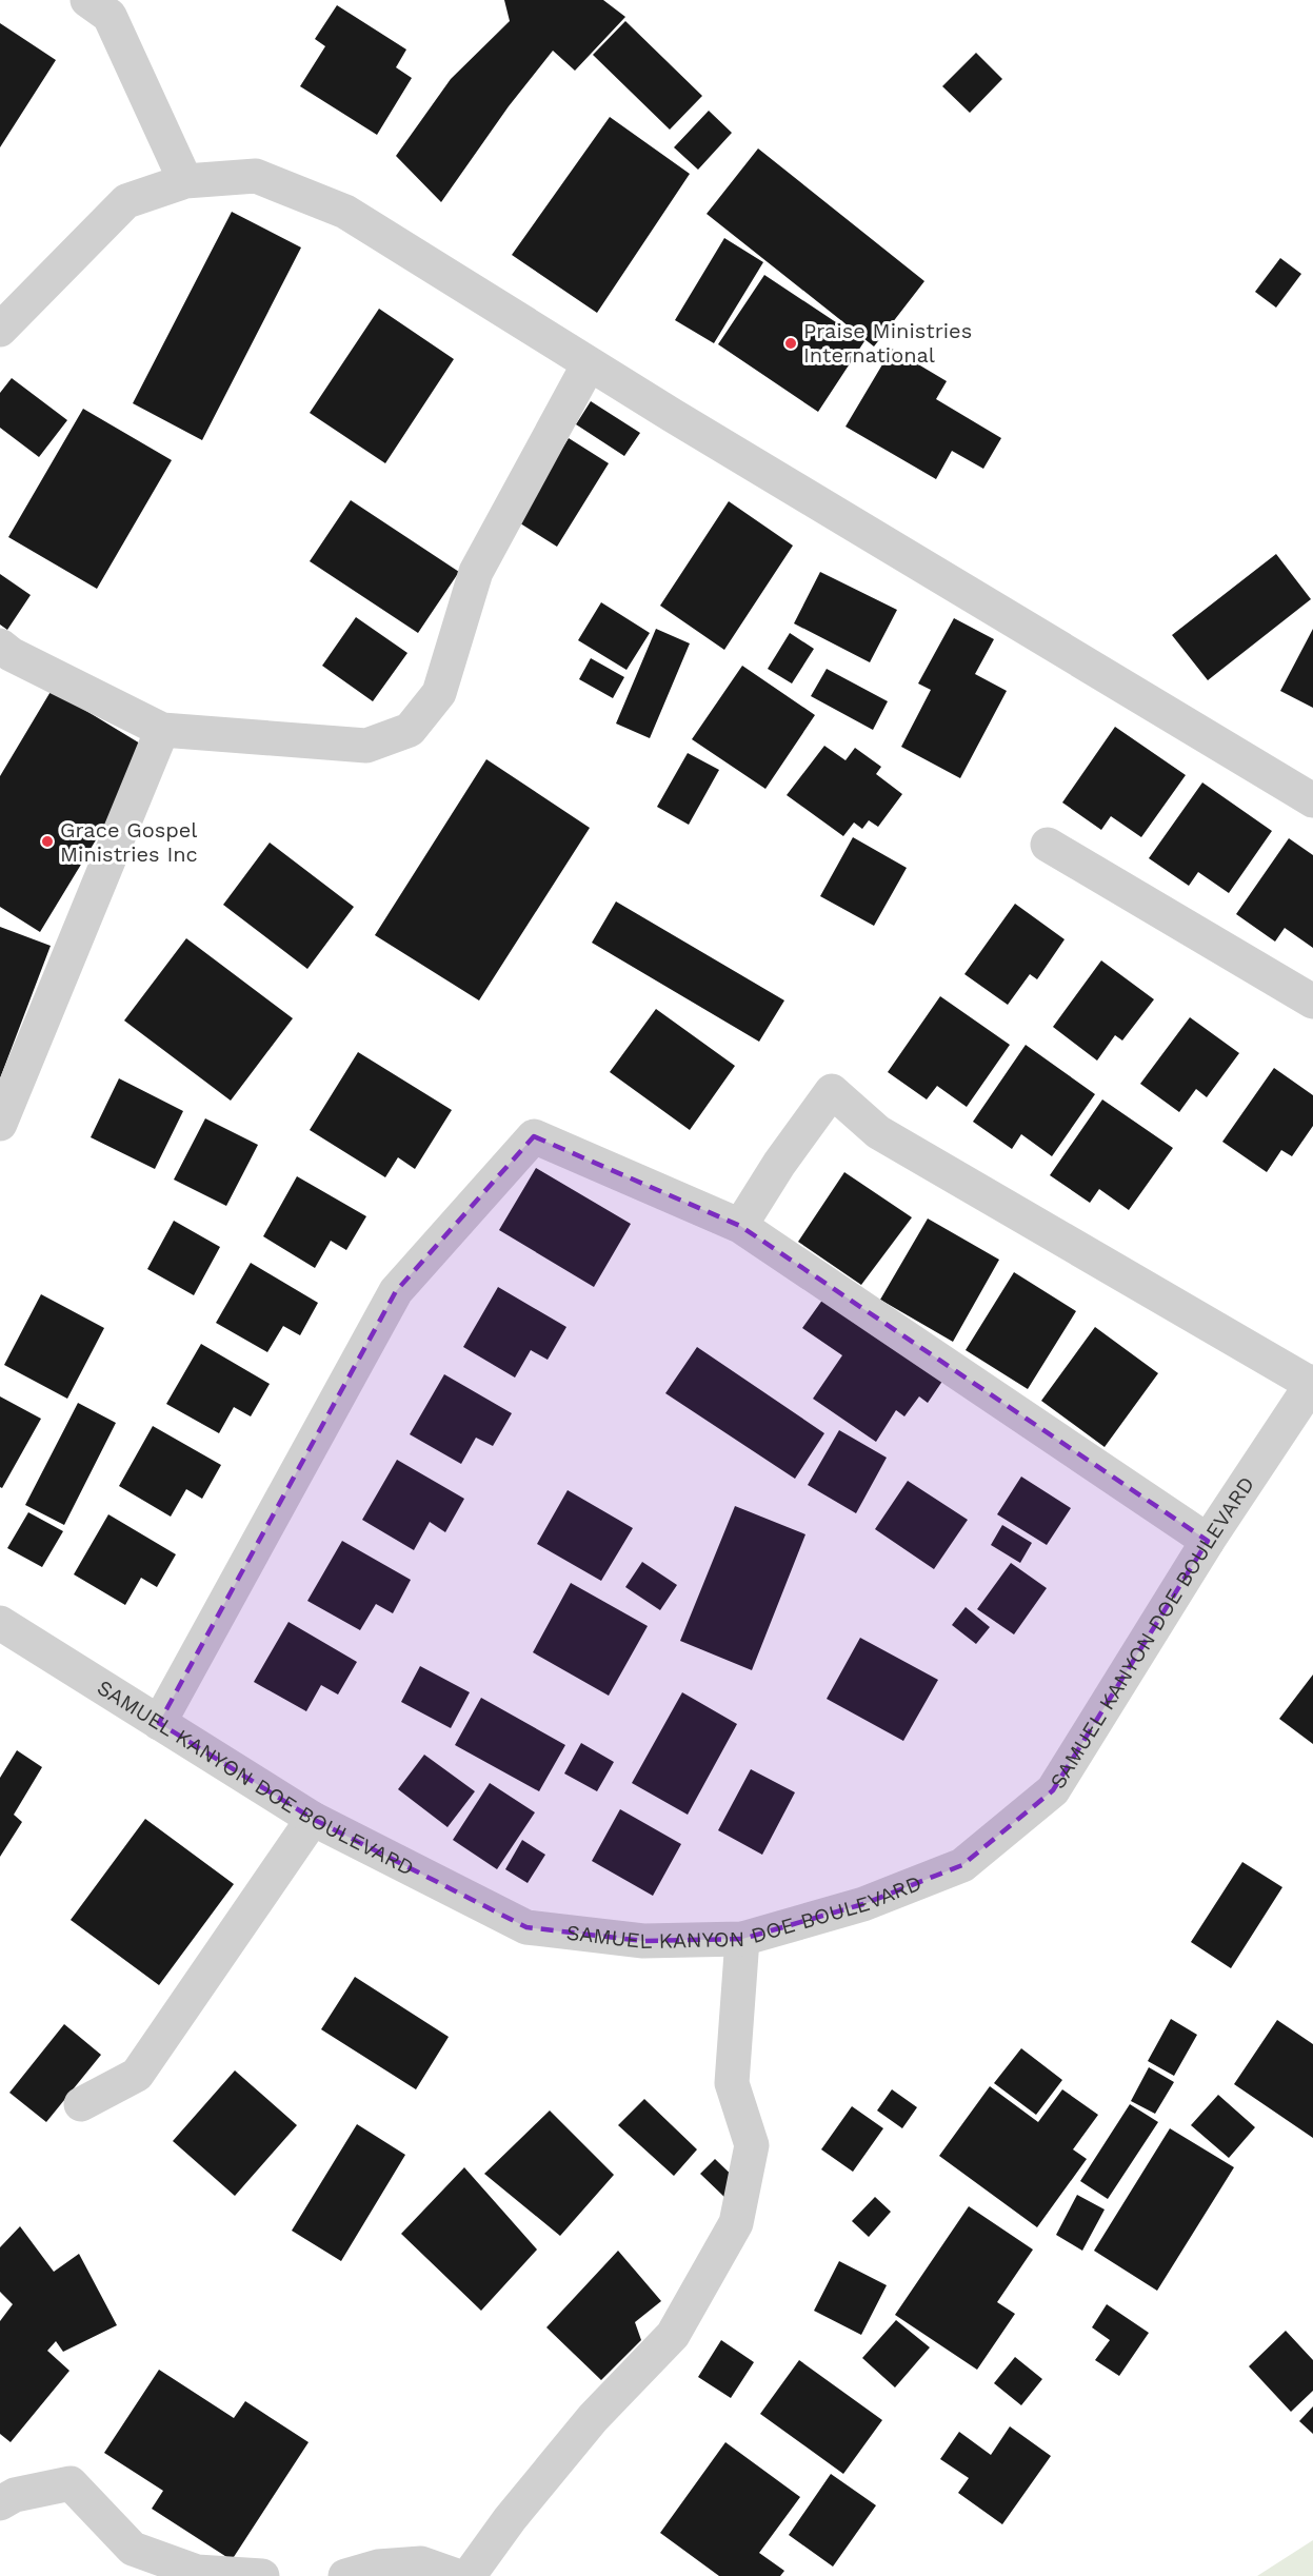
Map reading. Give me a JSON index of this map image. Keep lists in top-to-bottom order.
{
  "streets": {
    "street": ["SAMUEL KANYON DOE BOULEVARD"]
  },
  "places": ["Praise Ministries International", "Grace Gospel Ministries Inc"]
}
